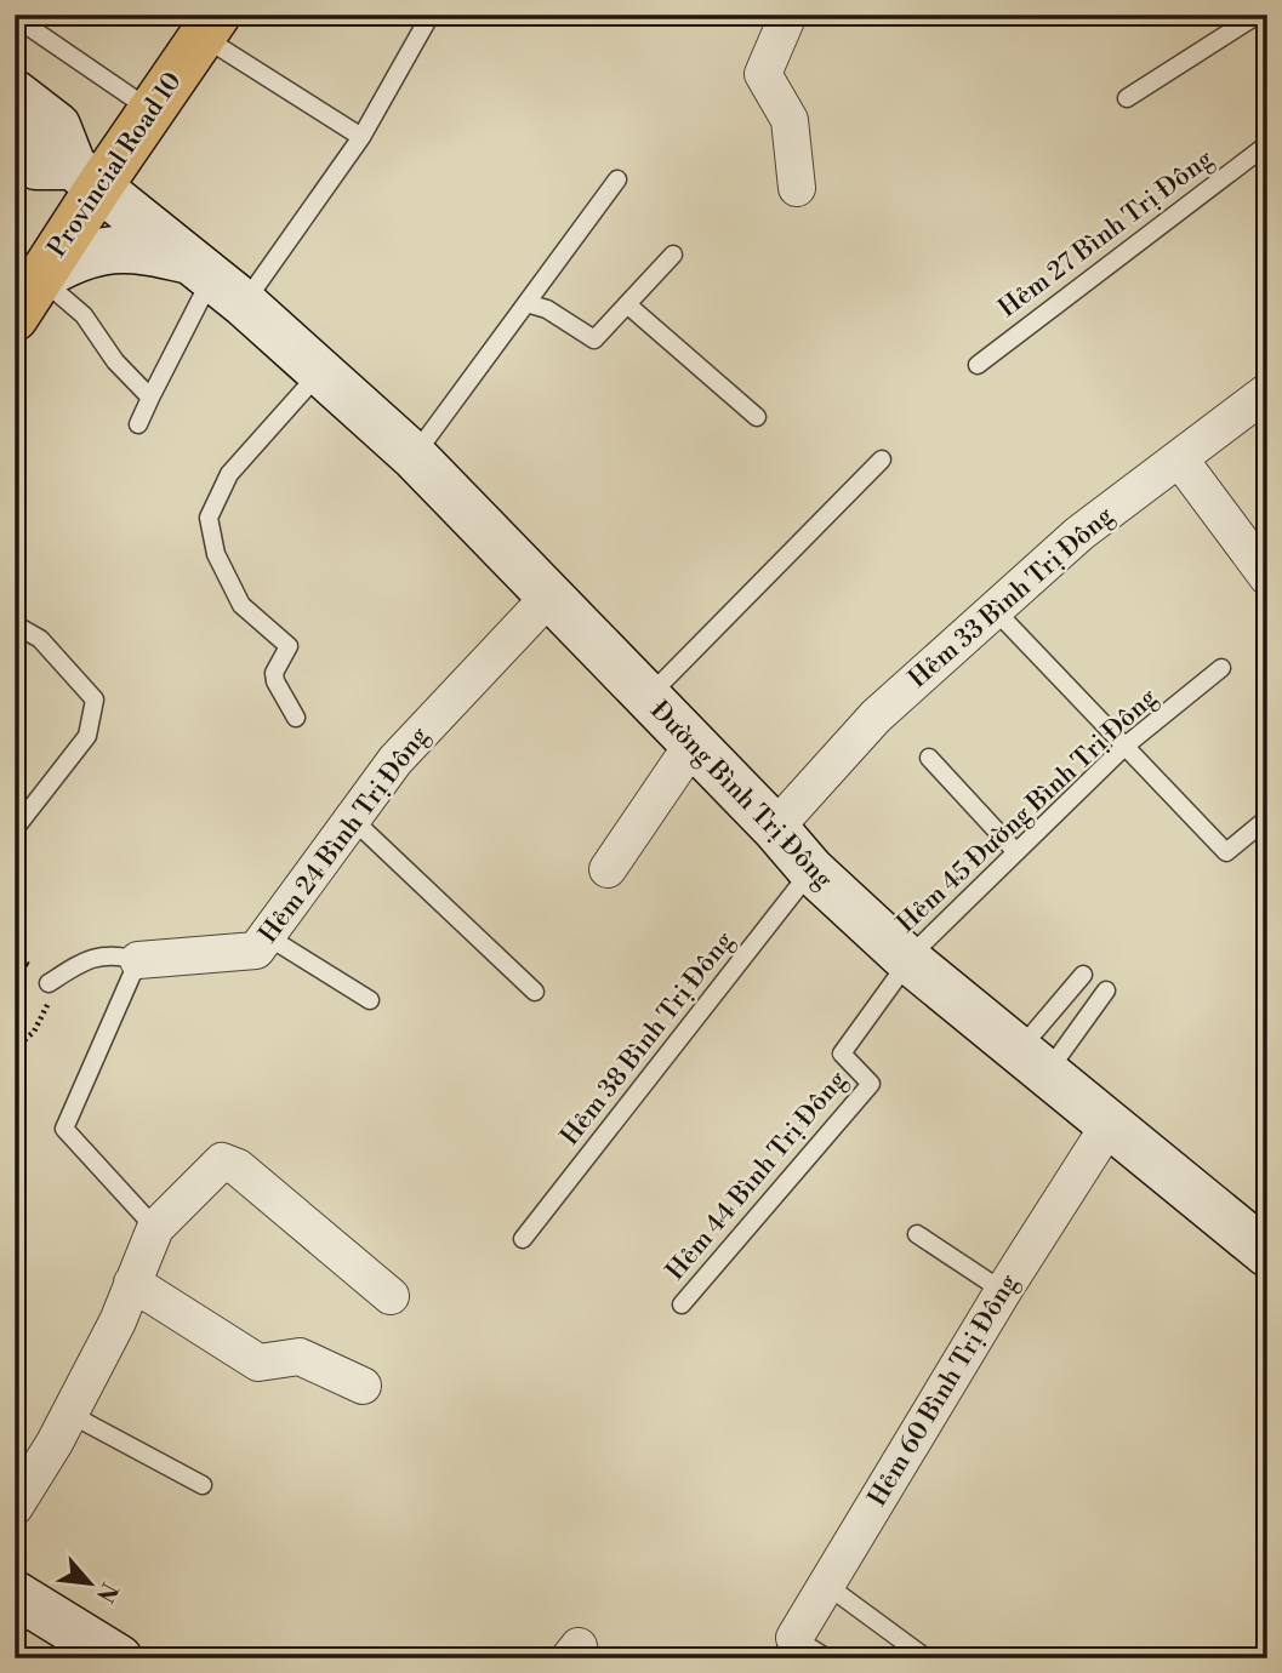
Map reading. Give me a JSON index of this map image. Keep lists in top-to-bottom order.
{
  "streets": {
    "main road": ["Provincial Road 10"],
    "street": [
      "Hẻm 33 Bình Trị Đông",
      "Đường Bình Trị Đông",
      "Hẻm 24 Bình Trị Đông",
      "Hẻm 60 Bình Trị Đông"
    ],
    "lane": [
      "Hẻm 27 Bình Trị Đông",
      "Hẻm 45 Đường Bình Trị Đông",
      "Hẻm 38 Bình Trị Đông",
      "Hẻm 44 Bình Trị Đông"
    ]
  },
  "crossings": [
    ["Provincial Road 10", "Đường Bình Trị Đông"],
    ["Hẻm 33 Bình Trị Đông", "Đường Bình Trị Đông"],
    ["Đường Bình Trị Đông", "Hẻm 45 Đường Bình Trị Đông"],
    ["Đường Bình Trị Đông", "Hẻm 24 Bình Trị Đông"],
    ["Đường Bình Trị Đông", "Hẻm 38 Bình Trị Đông"],
    ["Đường Bình Trị Đông", "Hẻm 44 Bình Trị Đông"],
    ["Đường Bình Trị Đông", "Hẻm 60 Bình Trị Đông"],
    ["Hẻm 45 Đường Bình Trị Đông", "Hẻm 44 Bình Trị Đông"]
  ],
  "north": "bottom right"
}
